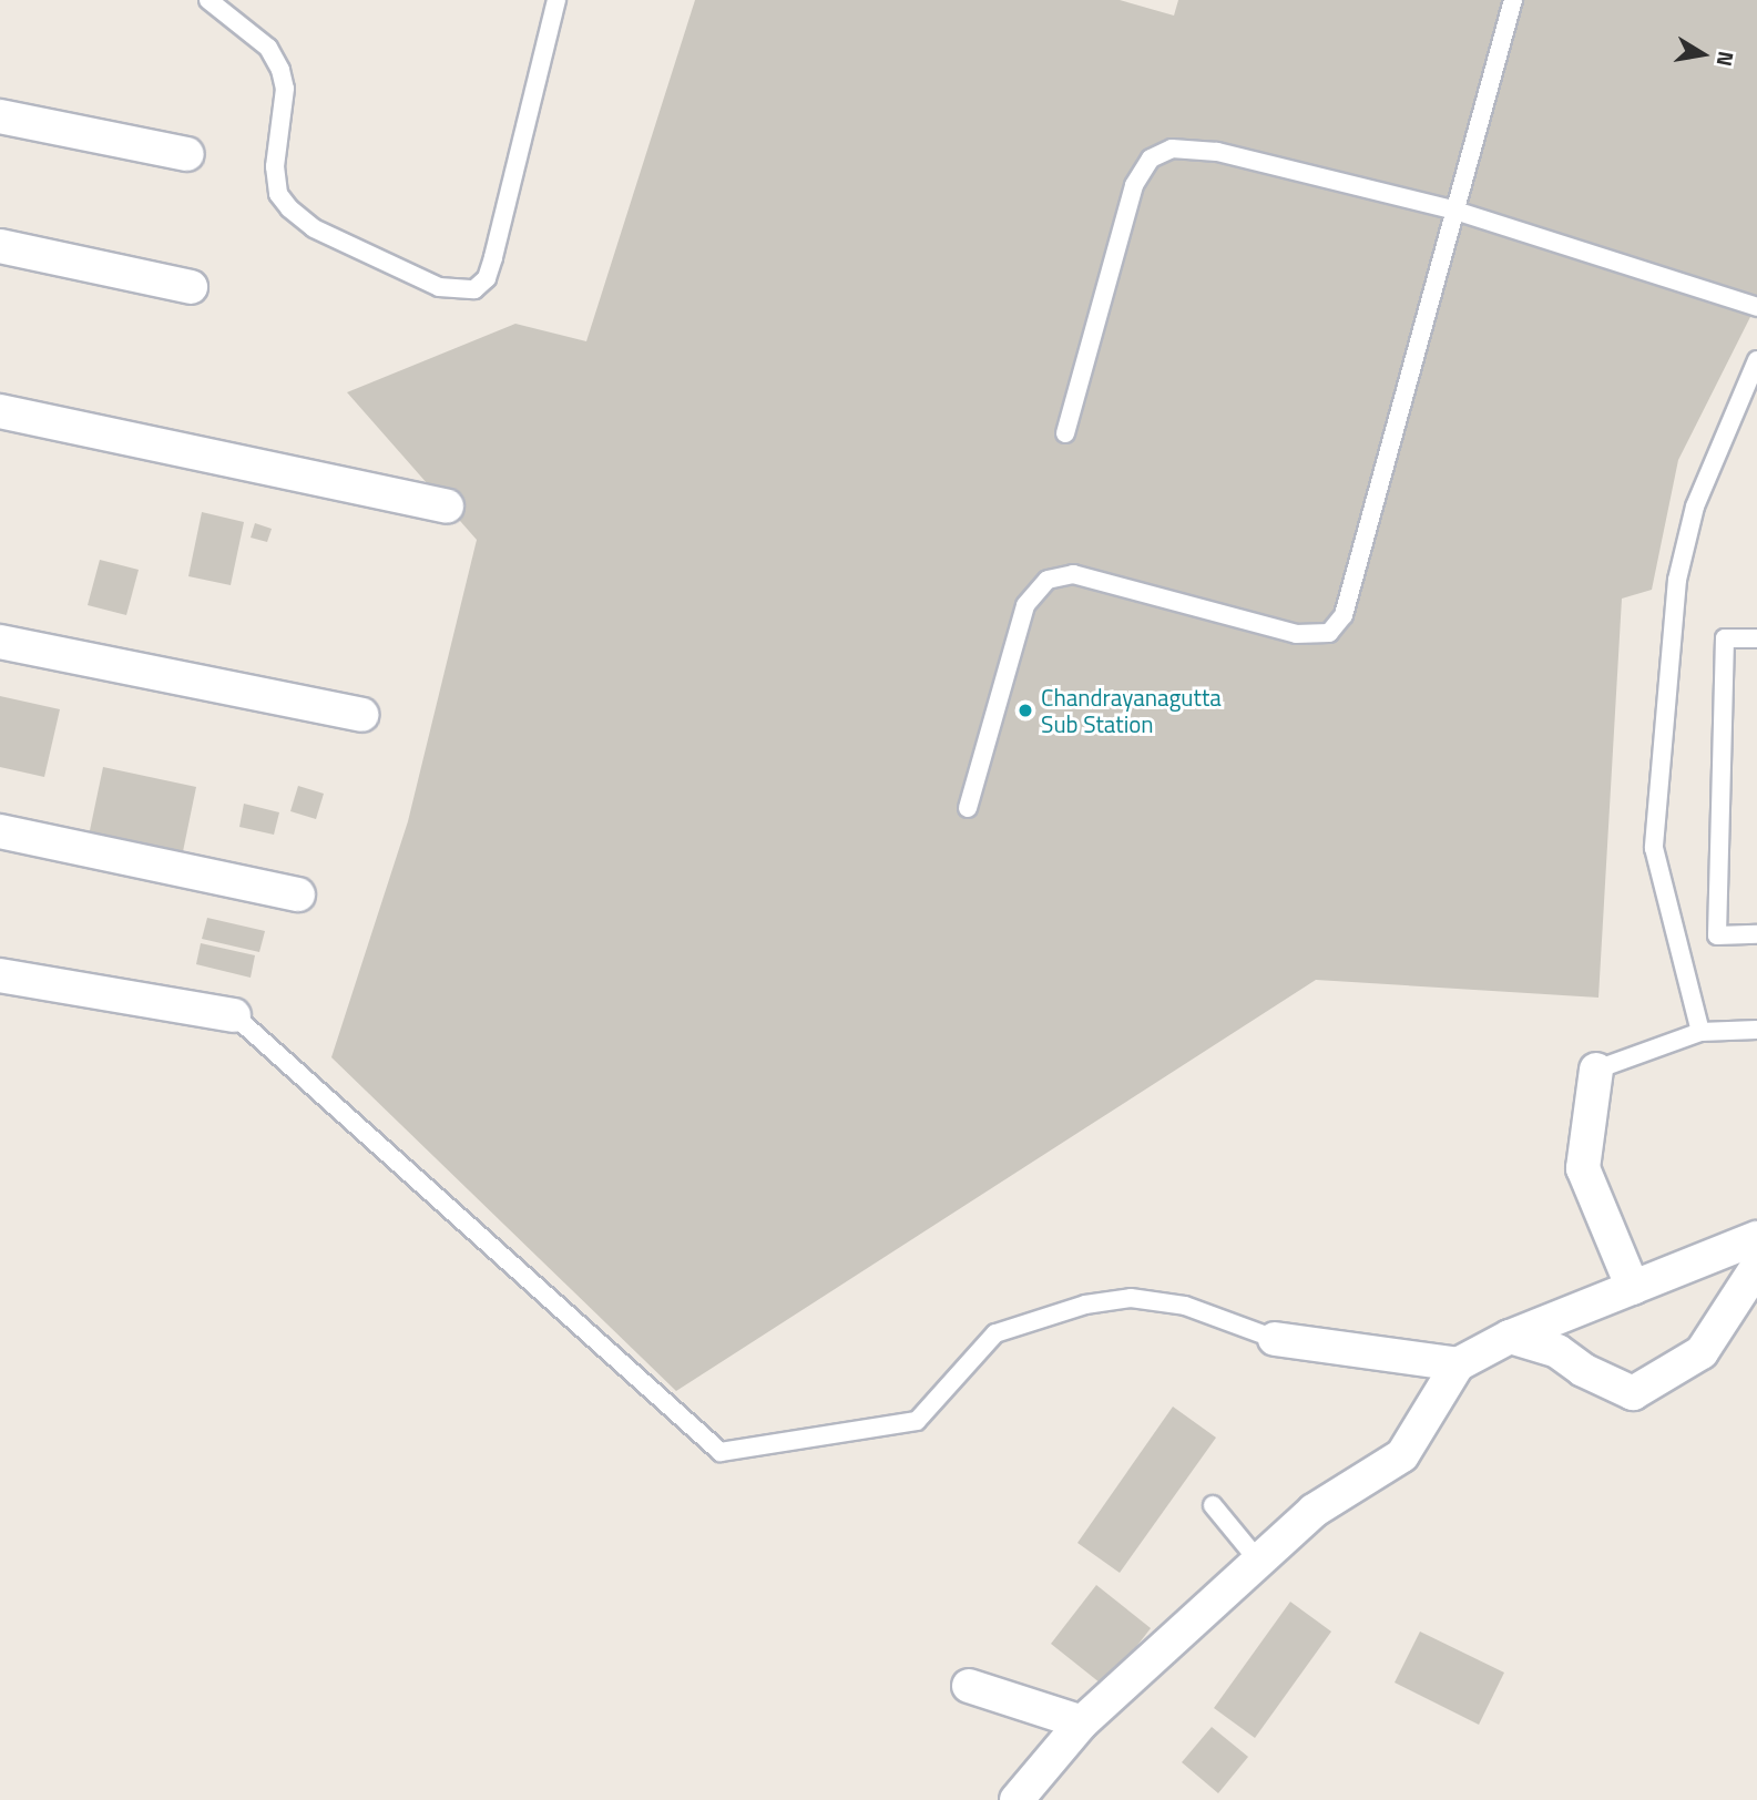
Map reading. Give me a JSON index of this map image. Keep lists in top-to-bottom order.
{
  "places": ["Chandrayanagutta Sub Station"],
  "north": "right"
}
